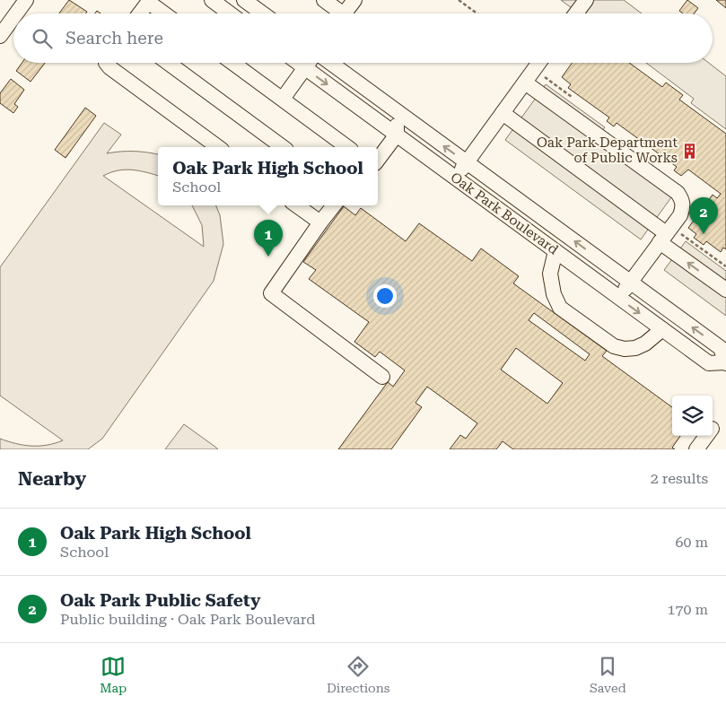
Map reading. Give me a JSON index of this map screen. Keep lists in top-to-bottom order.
{
  "streets": {
    "street": ["Oak Park Boulevard"]
  },
  "places": {
    "building": ["Oak Park Department of Public Works"]
  },
  "page": {
    "search": "Search here",
    "popup": ["Oak Park High School", "School"],
    "pins": ["2", "1"],
    "heading": ["Nearby", "2 results"],
    "list": [
      {
        "mark": "1",
        "name": "Oak Park High School",
        "note": "School",
        "value": "60 m"
      },
      {
        "mark": "2",
        "name": "Oak Park Public Safety",
        "note": "Public building · Oak Park Boulevard",
        "value": "170 m"
      }
    ],
    "nav": ["Map", "Directions", "Saved"]
  }
}
